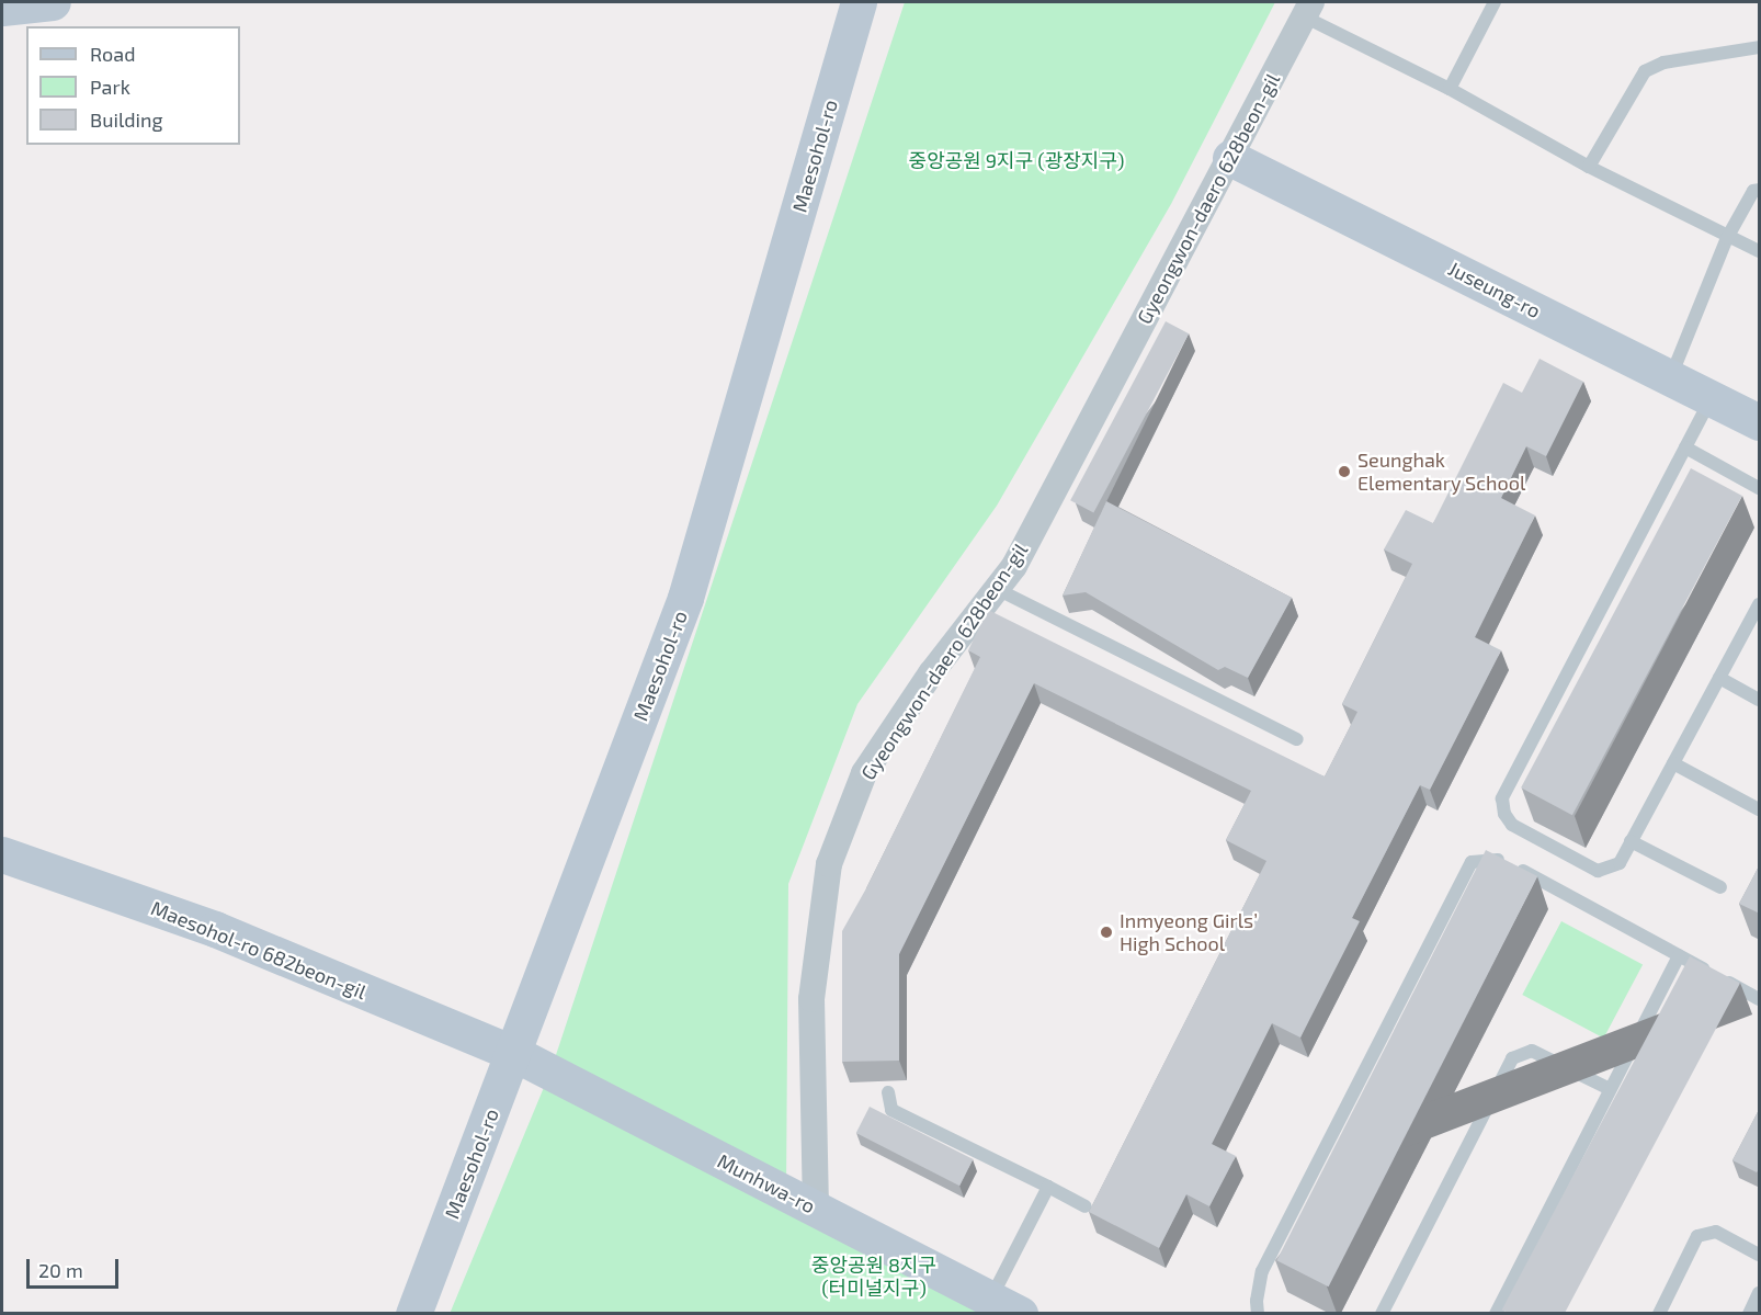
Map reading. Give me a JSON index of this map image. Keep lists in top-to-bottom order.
{
  "streets": {
    "main road": [
      "Maesohol-ro",
      "Juseung-ro",
      "Maesohol-ro 682beon-gil",
      "Munhwa-ro"
    ],
    "street": ["Gyeongwon-daero 628beon-gil"]
  },
  "crossings": [
    ["Maesohol-ro", "Maesohol-ro 682beon-gil"],
    ["Maesohol-ro", "Munhwa-ro"],
    ["Gyeongwon-daero 628beon-gil", "Juseung-ro"],
    ["Gyeongwon-daero 628beon-gil", "Munhwa-ro"],
    ["Maesohol-ro 682beon-gil", "Munhwa-ro"]
  ],
  "parks": ["중앙공원 9지구 (광장지구)", "중앙공원 8지구 (터미널지구)"],
  "places": ["Seunghak Elementary School", "Inmyeong Girls’ High School"],
  "legend": ["Road", "Park", "Building"],
  "scale_bar": "20 m"
}
